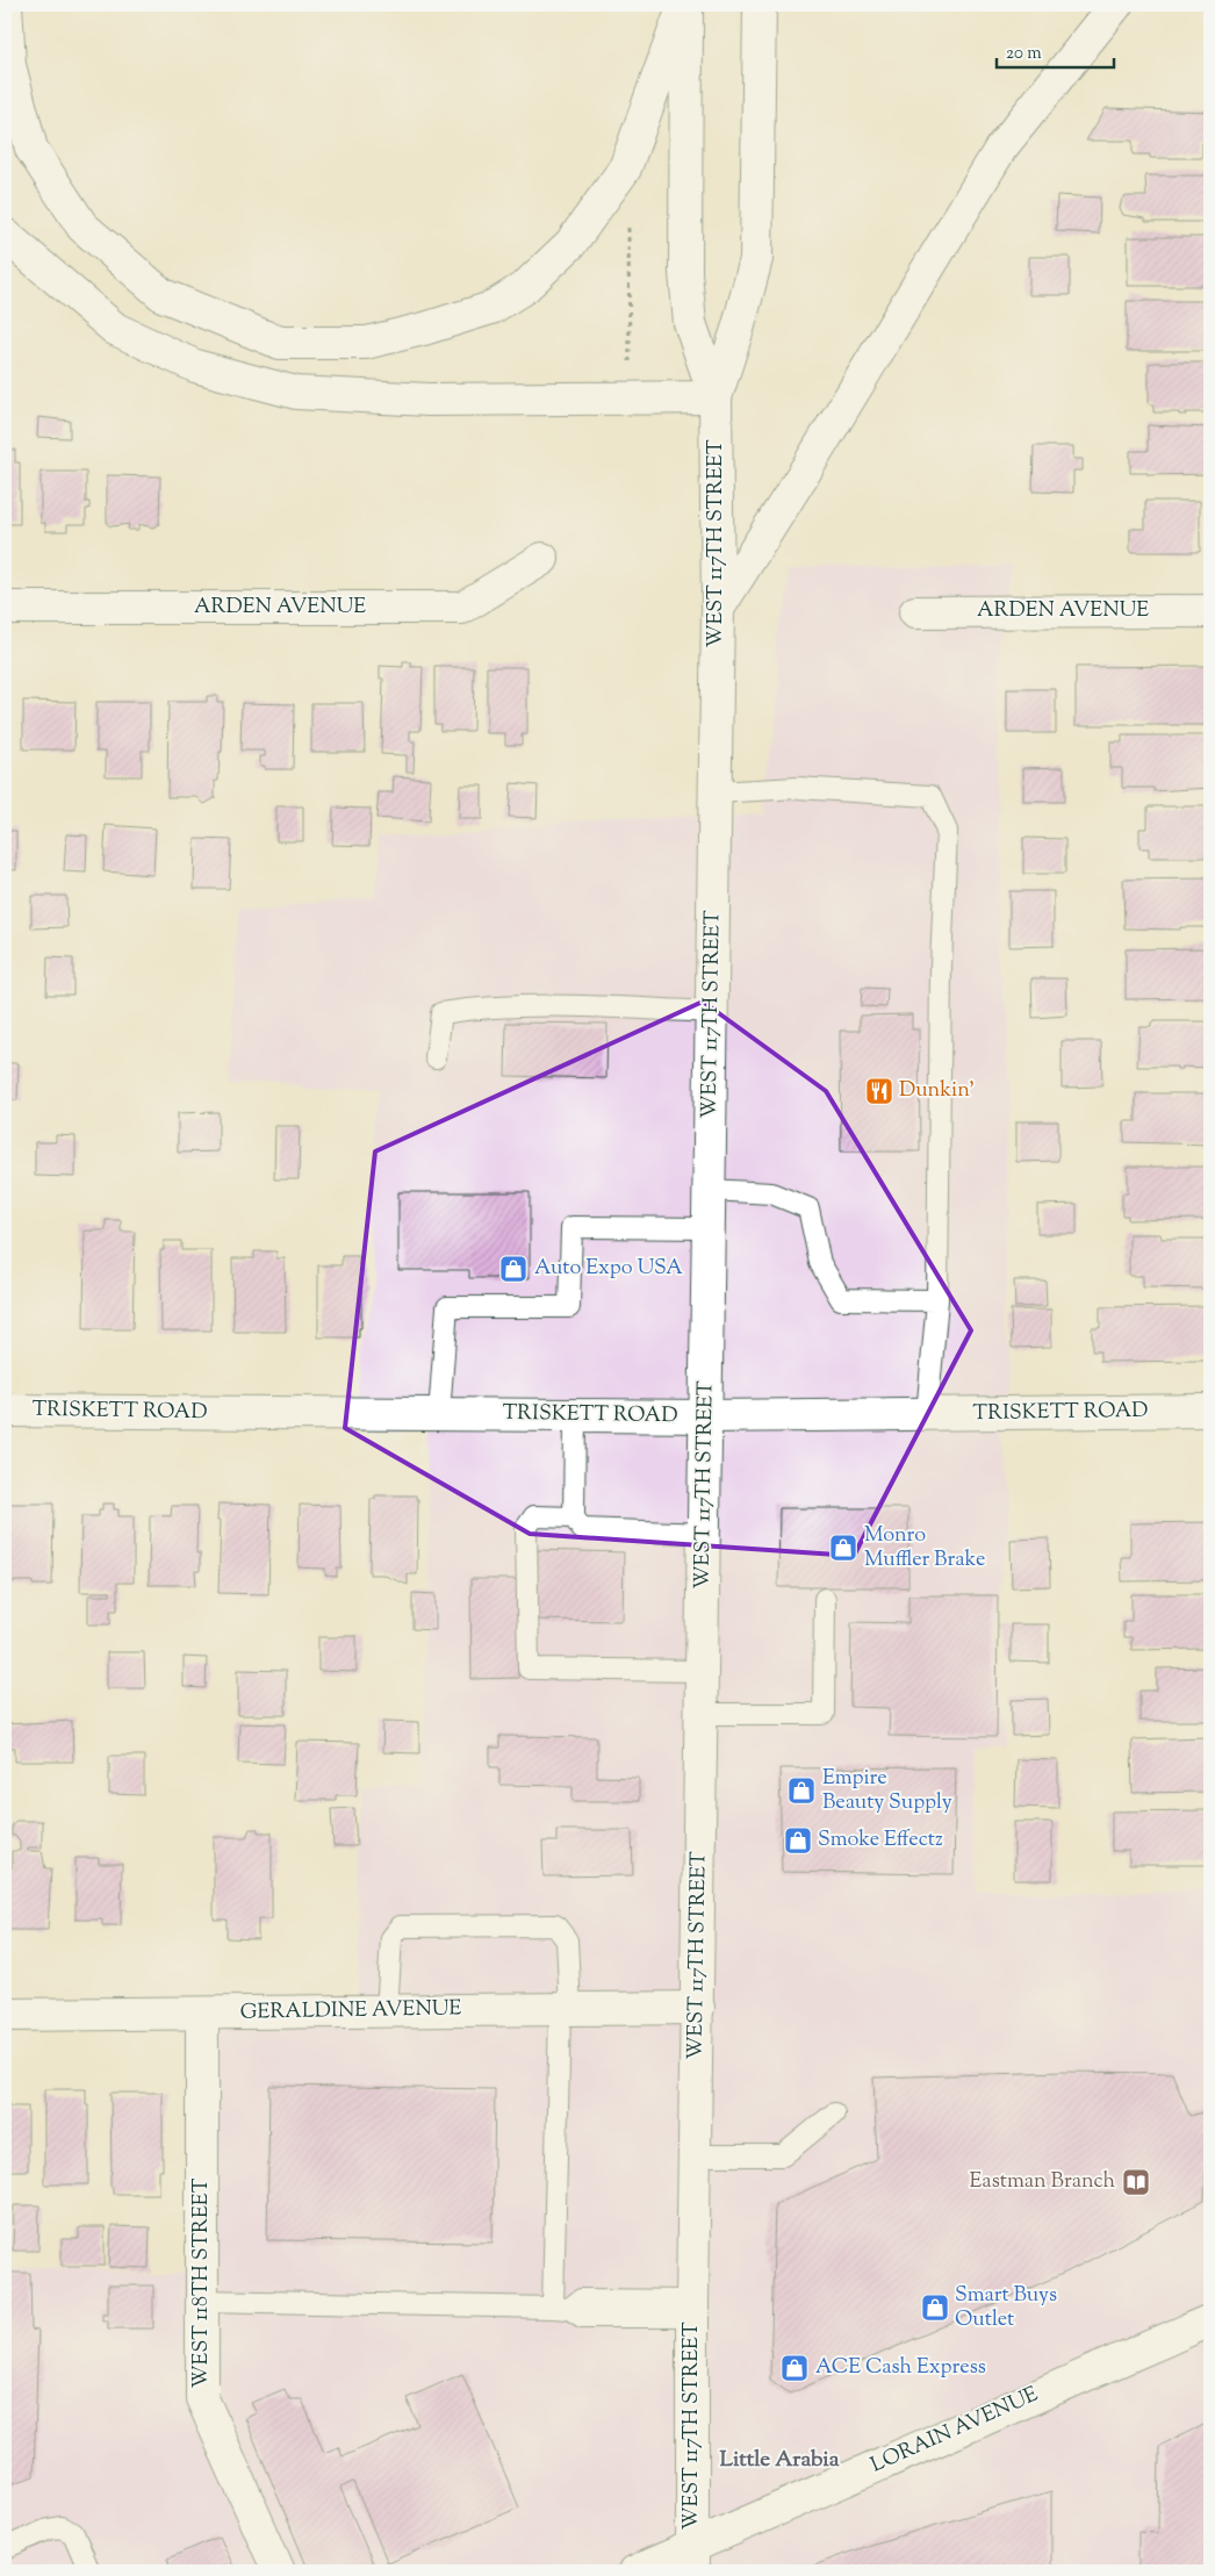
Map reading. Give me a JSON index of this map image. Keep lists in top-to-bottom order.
{
  "streets": {
    "main road": [
      "WEST 117TH STREET",
      "ARDEN AVENUE",
      "TRISKETT ROAD",
      "GERALDINE AVENUE",
      "WEST 118TH STREET",
      "LORAIN AVENUE"
    ]
  },
  "crossings": [
    ["WEST 117TH STREET", "TRISKETT ROAD"],
    ["WEST 117TH STREET", "GERALDINE AVENUE"],
    ["WEST 117TH STREET", "LORAIN AVENUE"],
    ["GERALDINE AVENUE", "WEST 118TH STREET"]
  ],
  "districts": ["Little Arabia"],
  "places": {
    "restaurant": ["Dunkin'"],
    "shop": [
      "Auto Expo USA",
      "Monro Muffler Brake",
      "Empire Beauty Supply",
      "Smoke Effectz",
      "Smart Buys Outlet",
      "ACE Cash Express"
    ],
    "library": ["Eastman Branch"]
  },
  "scale_bar": "20 m"
}
